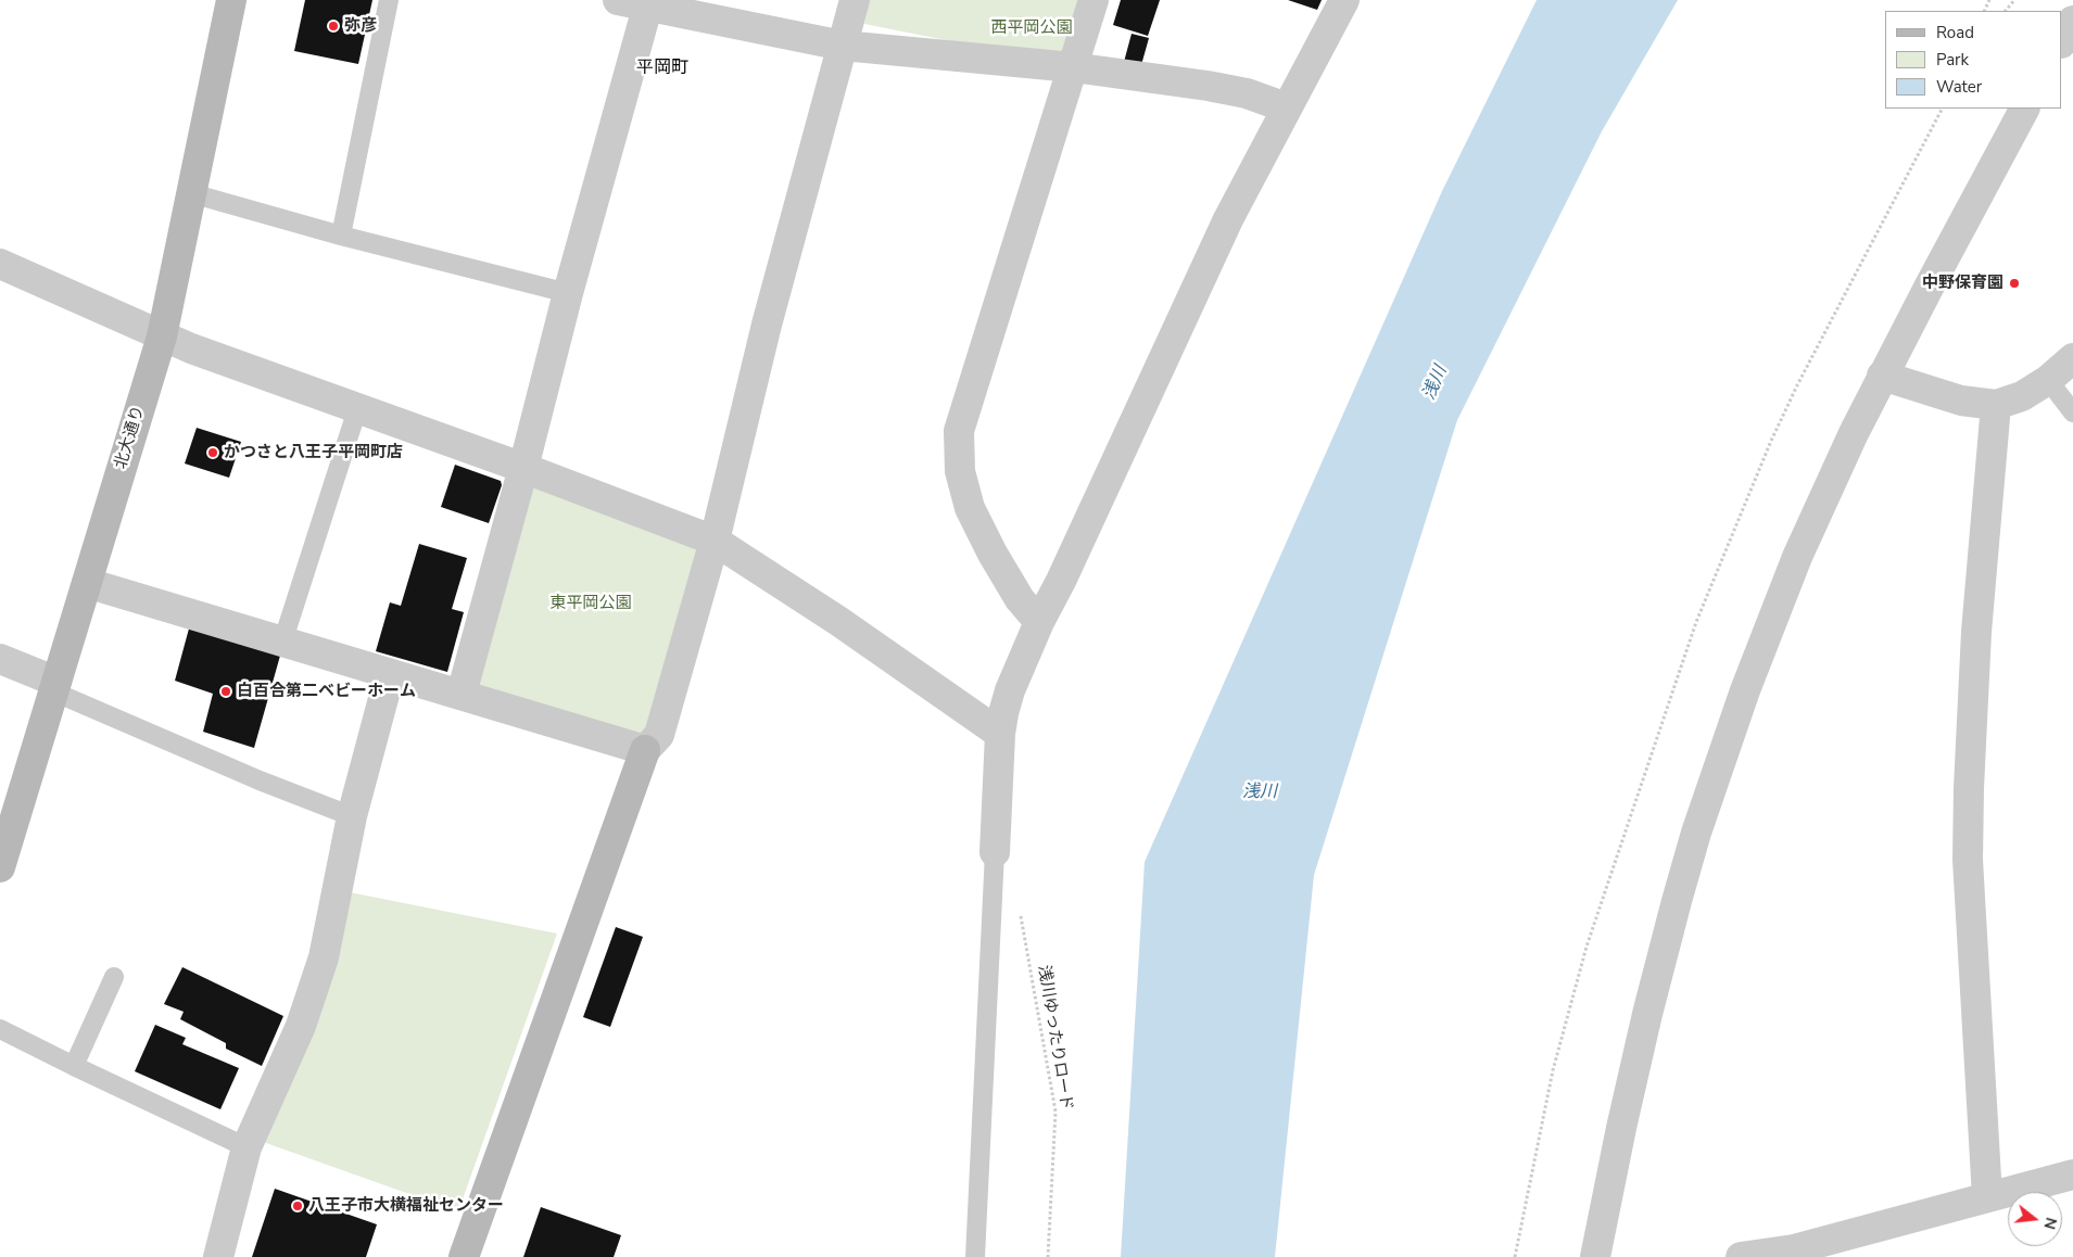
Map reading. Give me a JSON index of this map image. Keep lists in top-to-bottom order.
{
  "streets": {
    "street": ["北大通り"],
    "path": ["浅川ゆったりロード"]
  },
  "districts": ["平岡町"],
  "water": ["浅川"],
  "parks": ["西平岡公園", "東平岡公園"],
  "places": [
    "弥彦",
    "中野保育園",
    "かつさと八王子平岡町店",
    "白百合第二ベビーホーム",
    "八王子市大横福祉センター"
  ],
  "legend": ["Road", "Park", "Water"],
  "north": "right"
}
